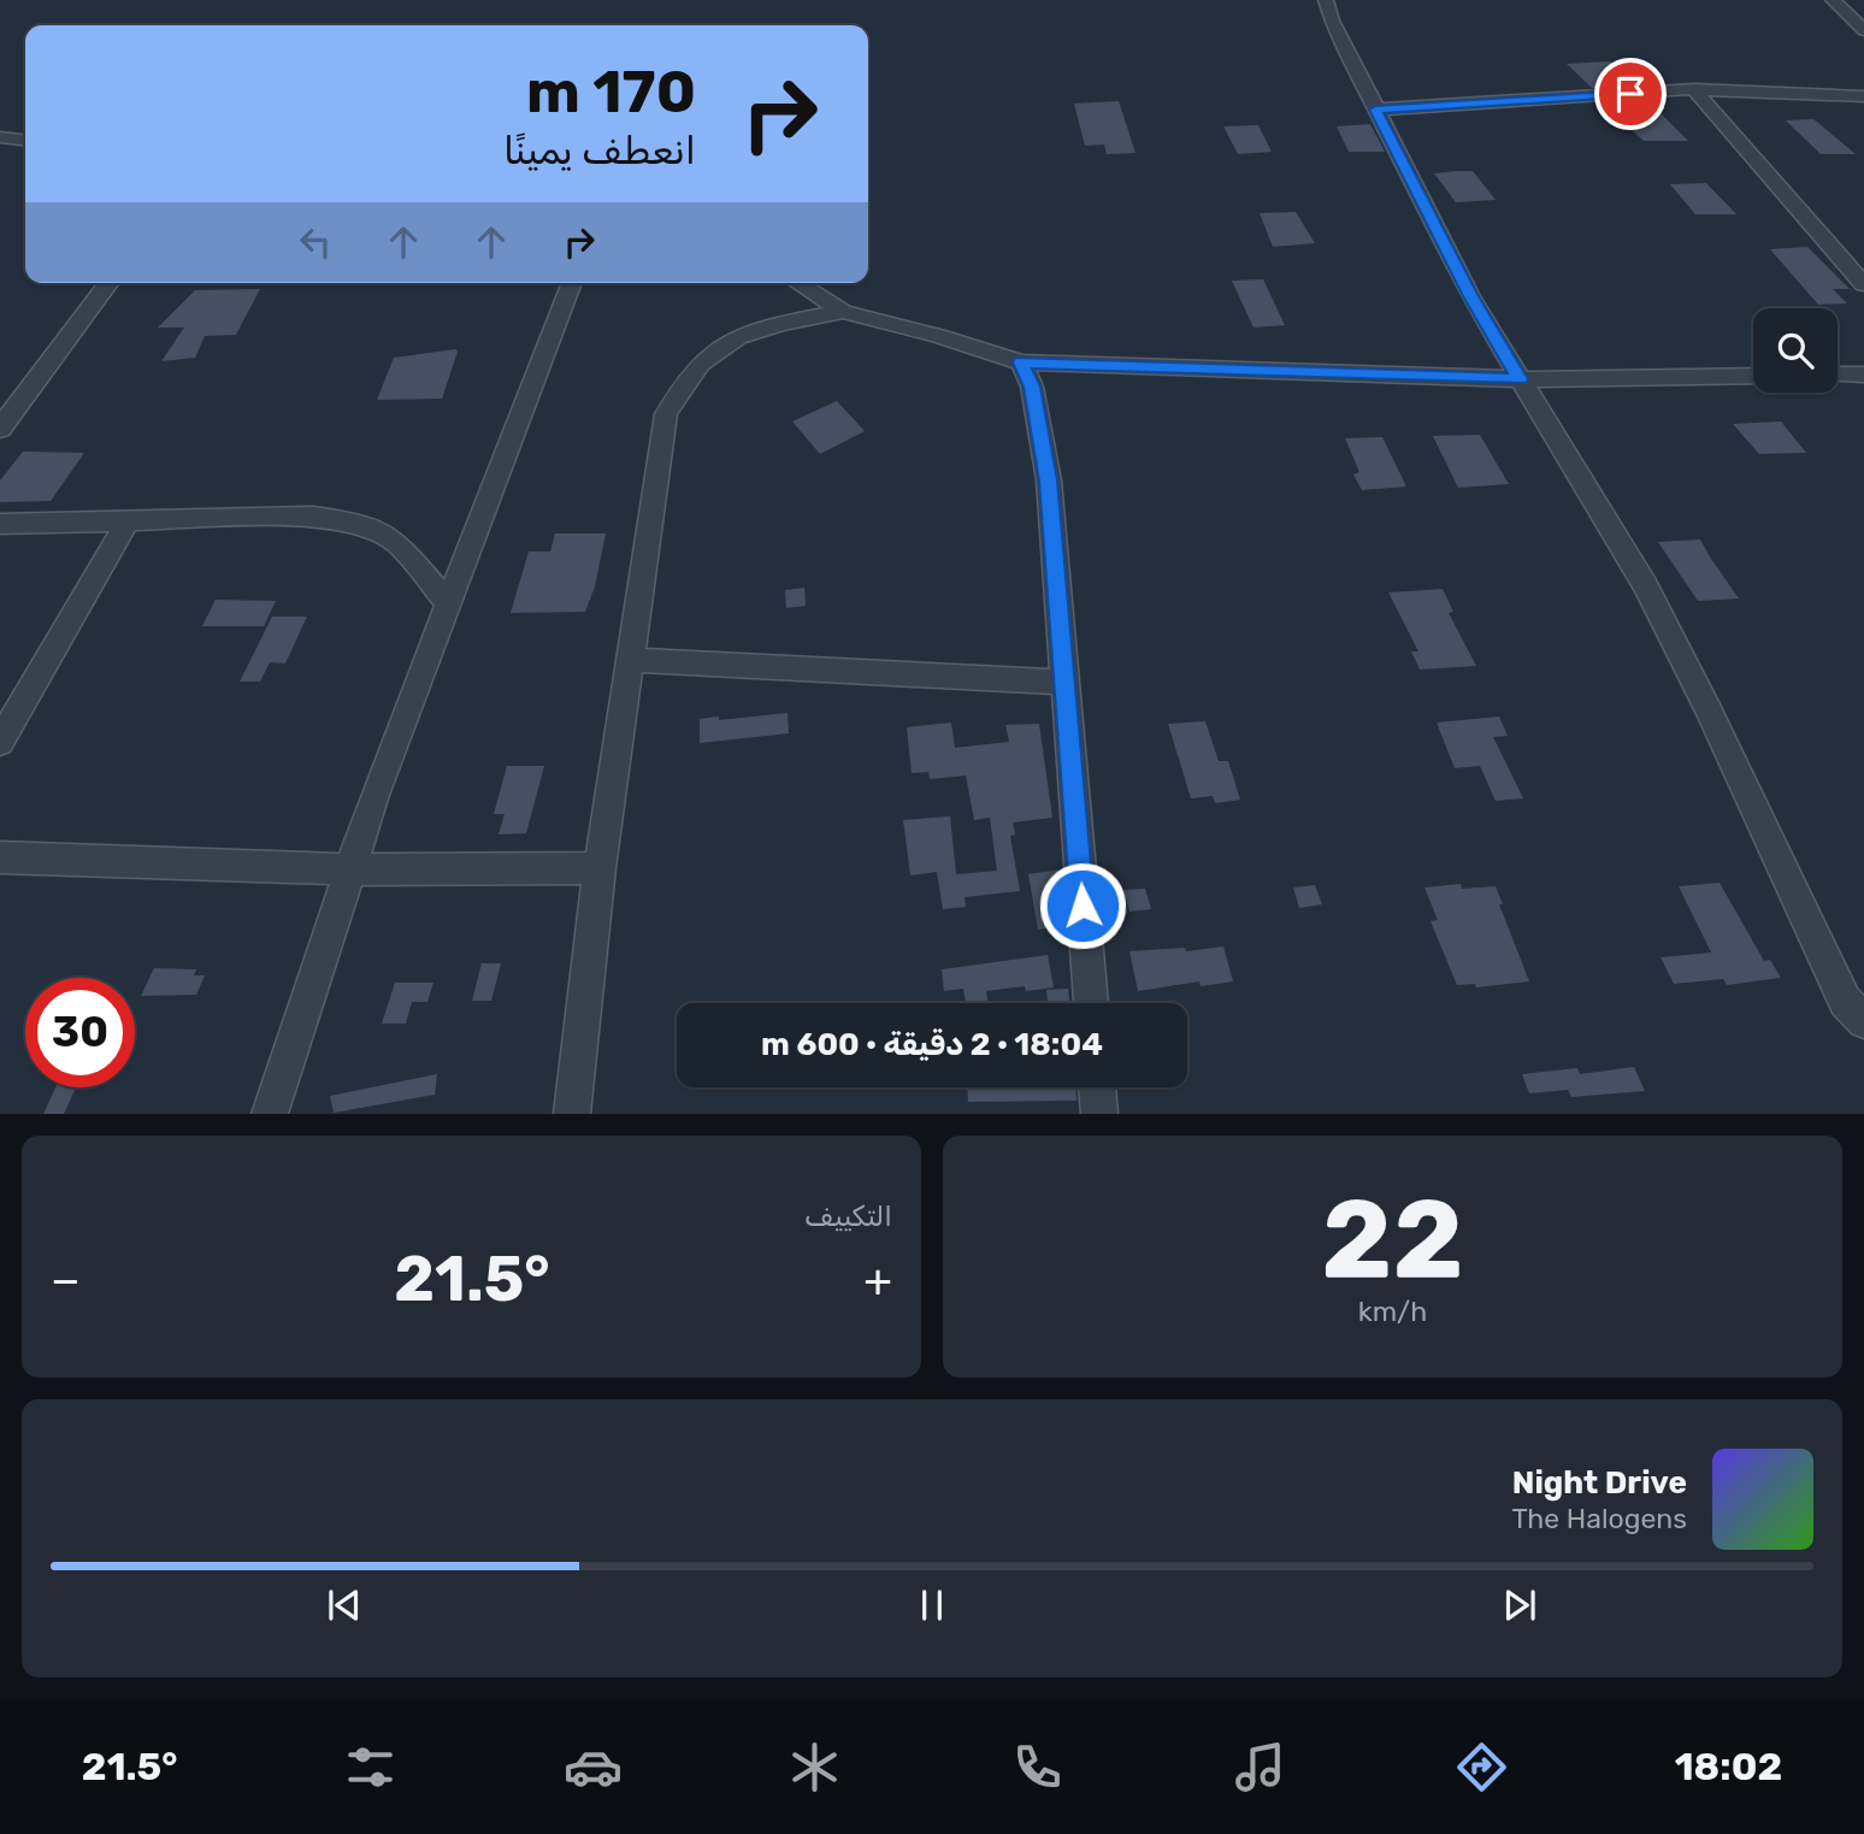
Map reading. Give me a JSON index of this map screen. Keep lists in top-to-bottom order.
{
  "page": {
    "turn": ["170 m", "انعطف يمينًا"],
    "limit": "30",
    "trip": "18:04 · 2 دقيقة · 600 m",
    "tile": [
      ["22", "km/h"],
      "التكييف"
    ],
    "heat": ["−", "21.5°", "+"],
    "song": ["Night Drive", "The Halogens"],
    "tabs": ["18:02", "21.5°"]
  }
}
